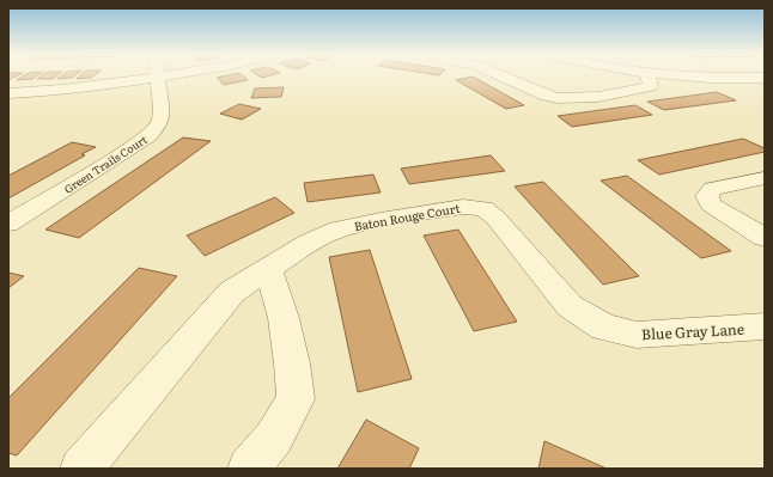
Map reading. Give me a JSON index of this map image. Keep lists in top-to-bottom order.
{
  "streets": {
    "street": ["Green Trails Court", "Baton Rouge Court", "Blue Gray Lane"]
  },
  "crossings": [
    ["Baton Rouge Court", "Blue Gray Lane"]
  ]
}
